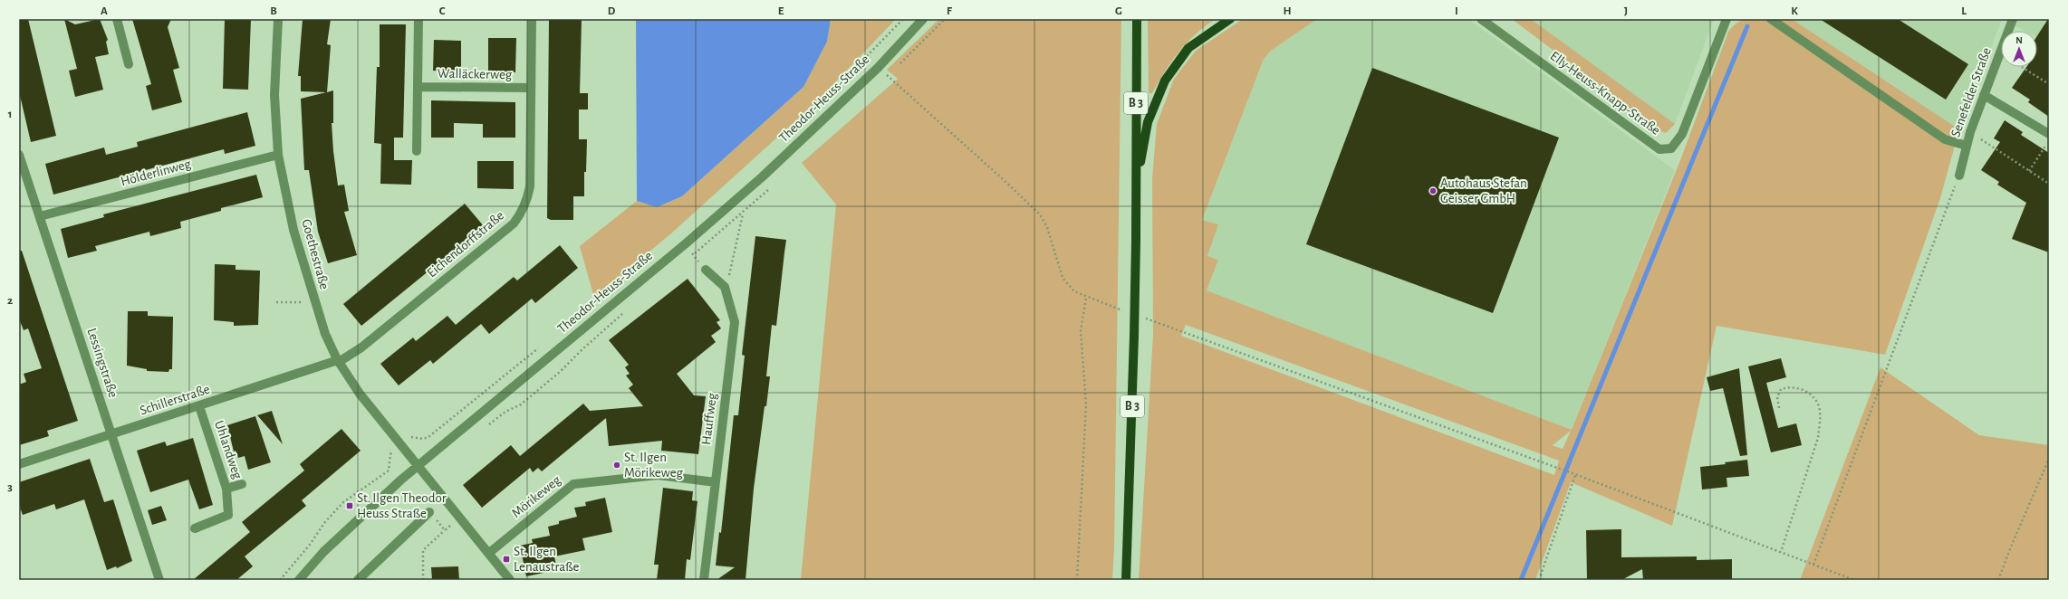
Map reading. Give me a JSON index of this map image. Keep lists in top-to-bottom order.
{
  "streets": {
    "main road": ["B 3"],
    "street": [
      "Walläckerweg",
      "Senefelder Straße",
      "Elly-Heuss-Knapp-Straße",
      "Theodor-Heuss-Straße",
      "Hölderlinweg",
      "Eichendorffstraße",
      "Goethestraße",
      "Lessingstraße",
      "Schillerstraße",
      "Hauffweg",
      "Uhlandweg",
      "Mörikeweg"
    ]
  },
  "crossings": [
    ["Walläckerweg", "Eichendorffstraße"],
    ["Theodor-Heuss-Straße", "Goethestraße"],
    ["Hölderlinweg", "Goethestraße"],
    ["Hölderlinweg", "Lessingstraße"],
    ["Eichendorffstraße", "Goethestraße"],
    ["Eichendorffstraße", "Schillerstraße"],
    ["Goethestraße", "Schillerstraße"],
    ["Goethestraße", "Mörikeweg"],
    ["Lessingstraße", "Schillerstraße"],
    ["Schillerstraße", "Uhlandweg"],
    ["Hauffweg", "Mörikeweg"]
  ],
  "places": {
    "other": ["Autohaus Stefan Geisser GmbH", "St. Ilgen Mörikeweg"],
    "transit": ["St. Ilgen Theodor Heuss Straße", "St. Ilgen Lenaustraße"]
  },
  "north": "top",
  "grid": {
    "columns": [
      "A",
      "B",
      "C",
      "D",
      "E",
      "F",
      "G",
      "H",
      "I",
      "J",
      "K",
      "L"
    ],
    "rows": ["1", "2", "3"]
  }
}
